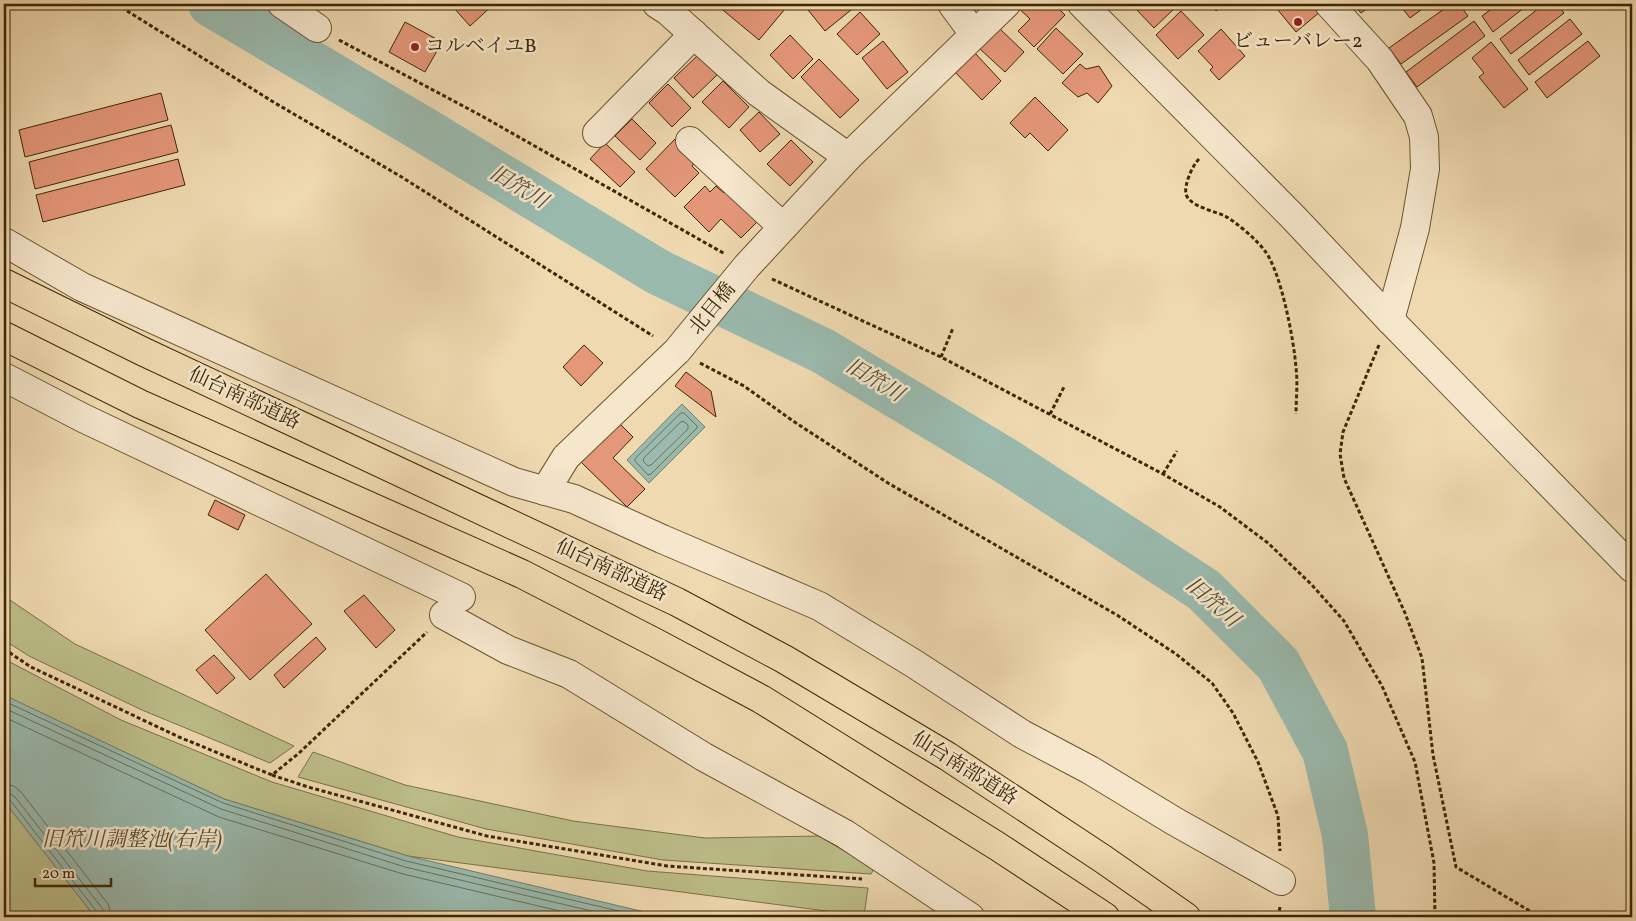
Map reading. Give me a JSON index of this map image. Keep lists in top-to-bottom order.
{
  "streets": {
    "highway": ["仙台南部道路"],
    "street": ["北目橋"]
  },
  "water": ["旧笊川", "旧笊川調整池(右岸)"],
  "places": ["ビューバレー2", "コルベイユB"],
  "scale_bar": "20 m"
}
